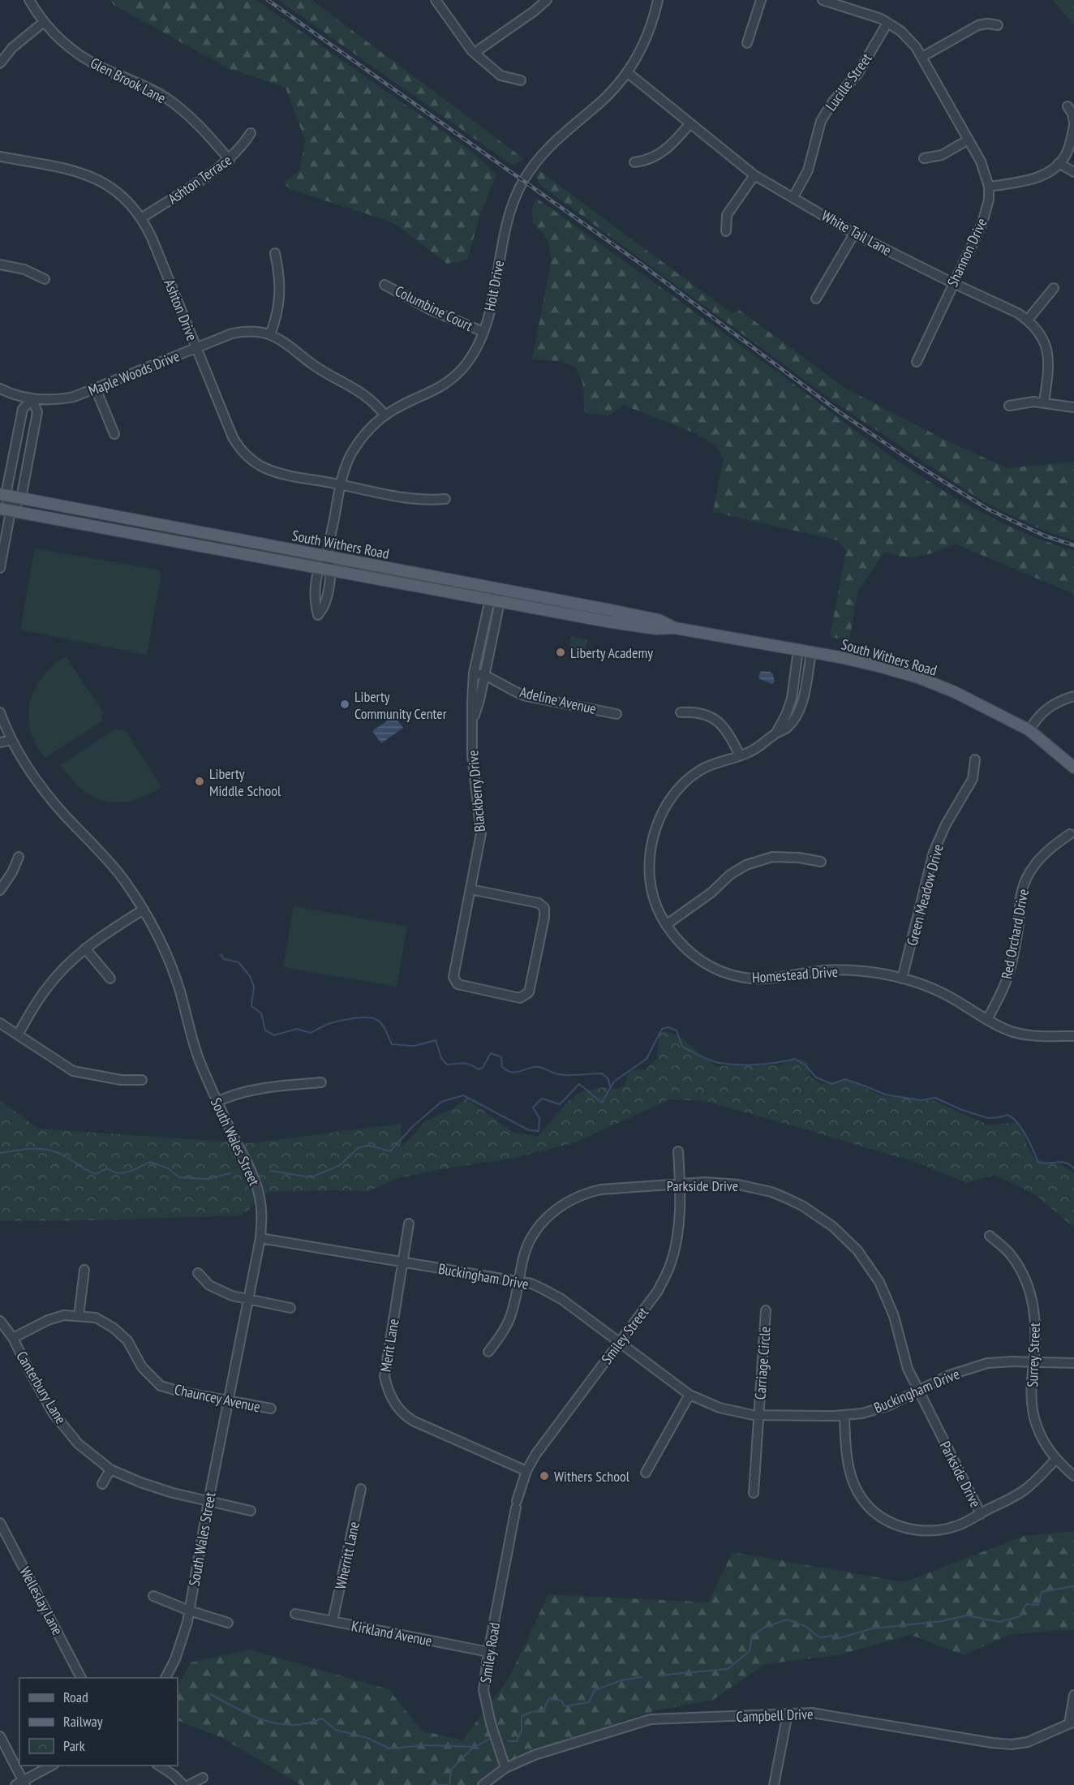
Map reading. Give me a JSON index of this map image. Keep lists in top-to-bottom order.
{
  "streets": {
    "main road": ["South Withers Road"],
    "street": [
      "Glen Brook Lane",
      "Lucille Street",
      "Ashton Terrace",
      "White Tail Lane",
      "Shannon Drive",
      "Holt Drive",
      "Columbine Court",
      "Ashton Drive",
      "Maple Woods Drive",
      "Adeline Avenue",
      "Blackberry Drive",
      "Green Meadow Drive",
      "Red Orchard Drive",
      "Homestead Drive",
      "South Wales Street",
      "Parkside Drive",
      "Buckingham Drive",
      "Smiley Street",
      "Merit Lane",
      "Surrey Street",
      "Carriage Circle",
      "Canterbury Lane",
      "Chauncey Avenue",
      "Wherritt Lane",
      "Welleslay Lane",
      "Kirkland Avenue",
      "Smiley Road",
      "Campbell Drive"
    ]
  },
  "crossings": [
    ["Glen Brook Lane", "Ashton Terrace"],
    ["Lucille Street", "White Tail Lane"],
    ["Lucille Street", "Shannon Drive"],
    ["Ashton Terrace", "Ashton Drive"],
    ["White Tail Lane", "Shannon Drive"],
    ["White Tail Lane", "Holt Drive"],
    ["Holt Drive", "Columbine Court"],
    ["Holt Drive", "Ashton Drive"],
    ["Holt Drive", "Maple Woods Drive"],
    ["Holt Drive", "South Withers Road"],
    ["Ashton Drive", "Maple Woods Drive"],
    ["South Withers Road", "Blackberry Drive"],
    ["South Withers Road", "Homestead Drive"],
    ["Adeline Avenue", "Blackberry Drive"],
    ["Green Meadow Drive", "Homestead Drive"],
    ["Red Orchard Drive", "Homestead Drive"],
    ["South Wales Street", "Buckingham Drive"],
    ["South Wales Street", "Canterbury Lane"],
    ["South Wales Street", "Chauncey Avenue"],
    ["Parkside Drive", "Buckingham Drive"],
    ["Parkside Drive", "Smiley Street"],
    ["Buckingham Drive", "Smiley Street"],
    ["Buckingham Drive", "Merit Lane"],
    ["Buckingham Drive", "Surrey Street"],
    ["Buckingham Drive", "Carriage Circle"],
    ["Smiley Street", "Merit Lane"],
    ["Smiley Street", "Smiley Road"],
    ["Canterbury Lane", "Chauncey Avenue"],
    ["Wherritt Lane", "Kirkland Avenue"],
    ["Kirkland Avenue", "Smiley Road"],
    ["Smiley Road", "Campbell Drive"]
  ],
  "places": [
    "Liberty Academy",
    "Liberty Community Center",
    "Liberty Middle School",
    "Withers School"
  ],
  "legend": ["Road", "Railway", "Park"]
}
